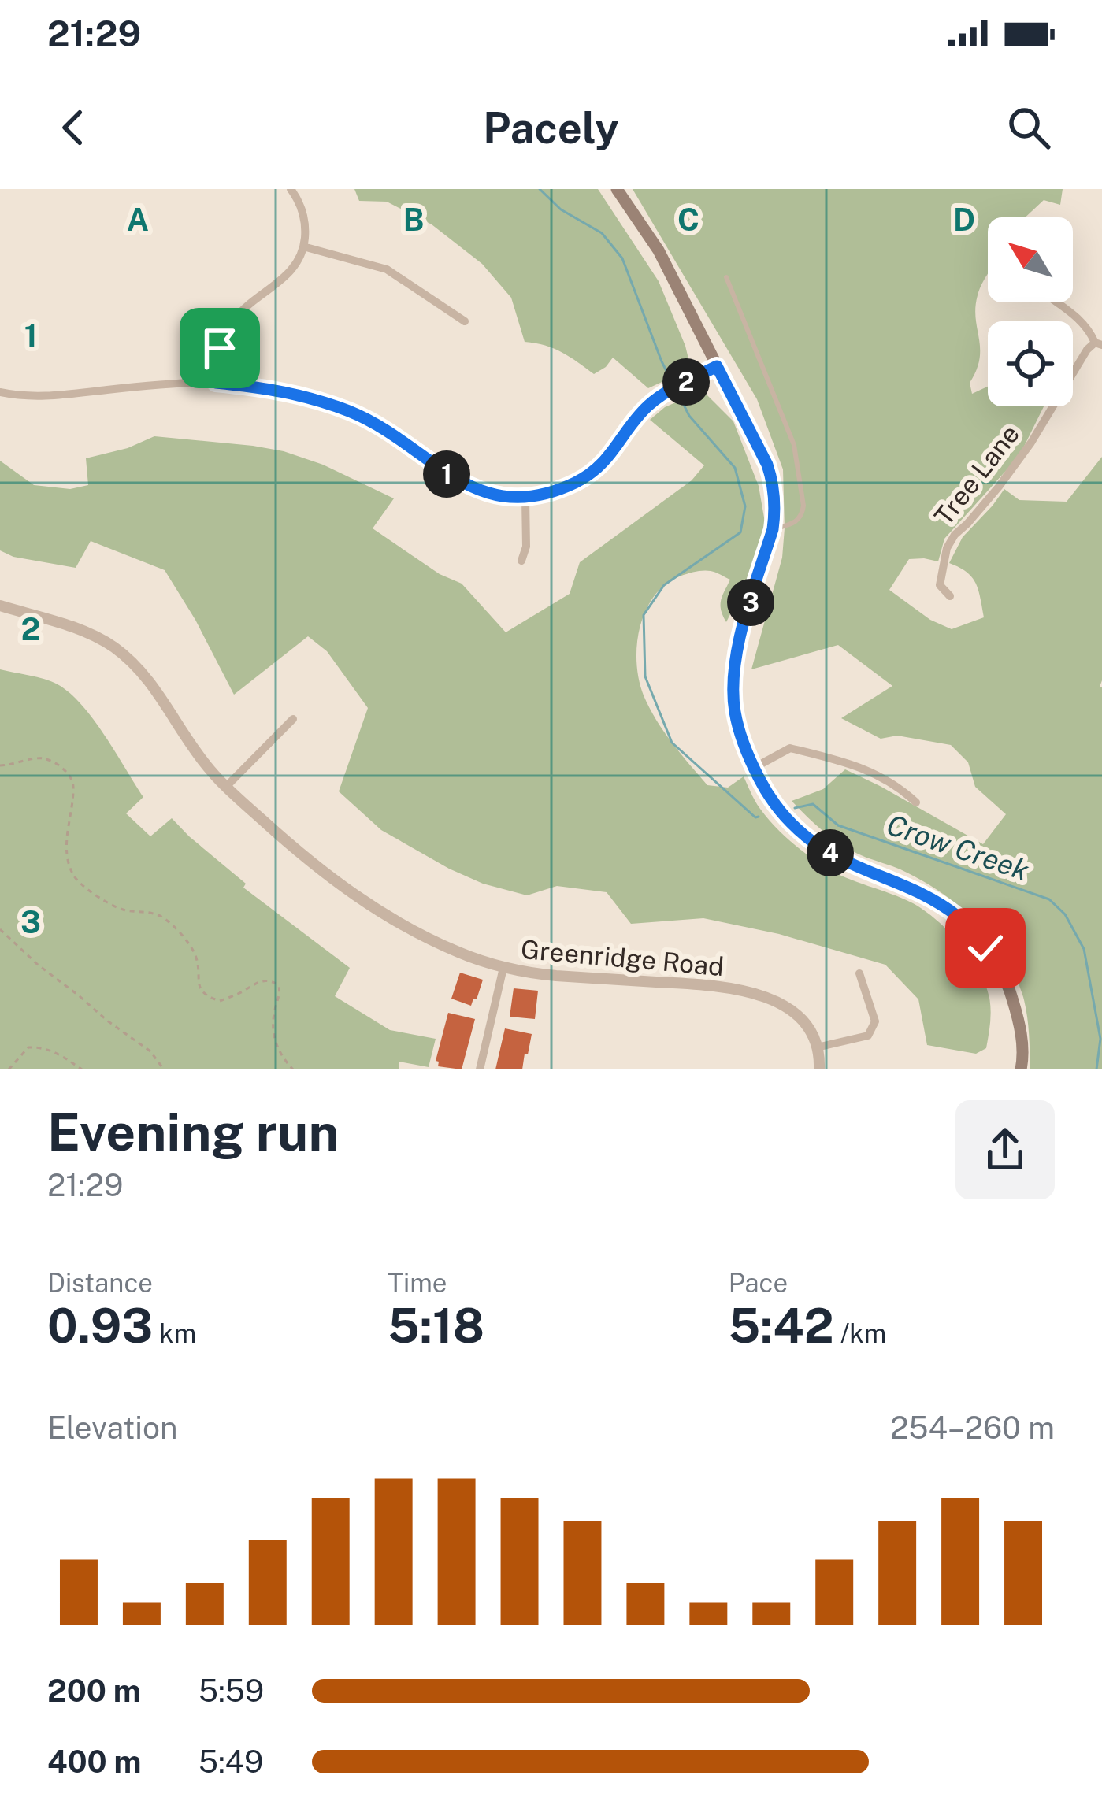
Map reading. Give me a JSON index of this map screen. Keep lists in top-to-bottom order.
{
  "streets": {
    "street": ["Tree Lane", "Greenridge Road"]
  },
  "water": ["Crow Creek"],
  "north": "top left",
  "page": {
    "status": "21:29",
    "header": "Pacely",
    "pins": [
      "2",
      "1",
      "3",
      "4"
    ],
    "heading": ["Evening run", "21:29"],
    "stats": [
      ["Distance", "0.93 km"],
      ["Time", "5:18"],
      ["Pace", "5:42 /km"]
    ],
    "chart": ["Elevation", "254–260 m"],
    "list": [
      {
        "name": "200 m",
        "note": "5:59"
      },
      {
        "name": "400 m",
        "note": "5:49"
      }
    ]
  },
  "grid": {
    "columns": [
      "A",
      "B",
      "C",
      "D"
    ],
    "rows": ["1", "2", "3"]
  }
}
